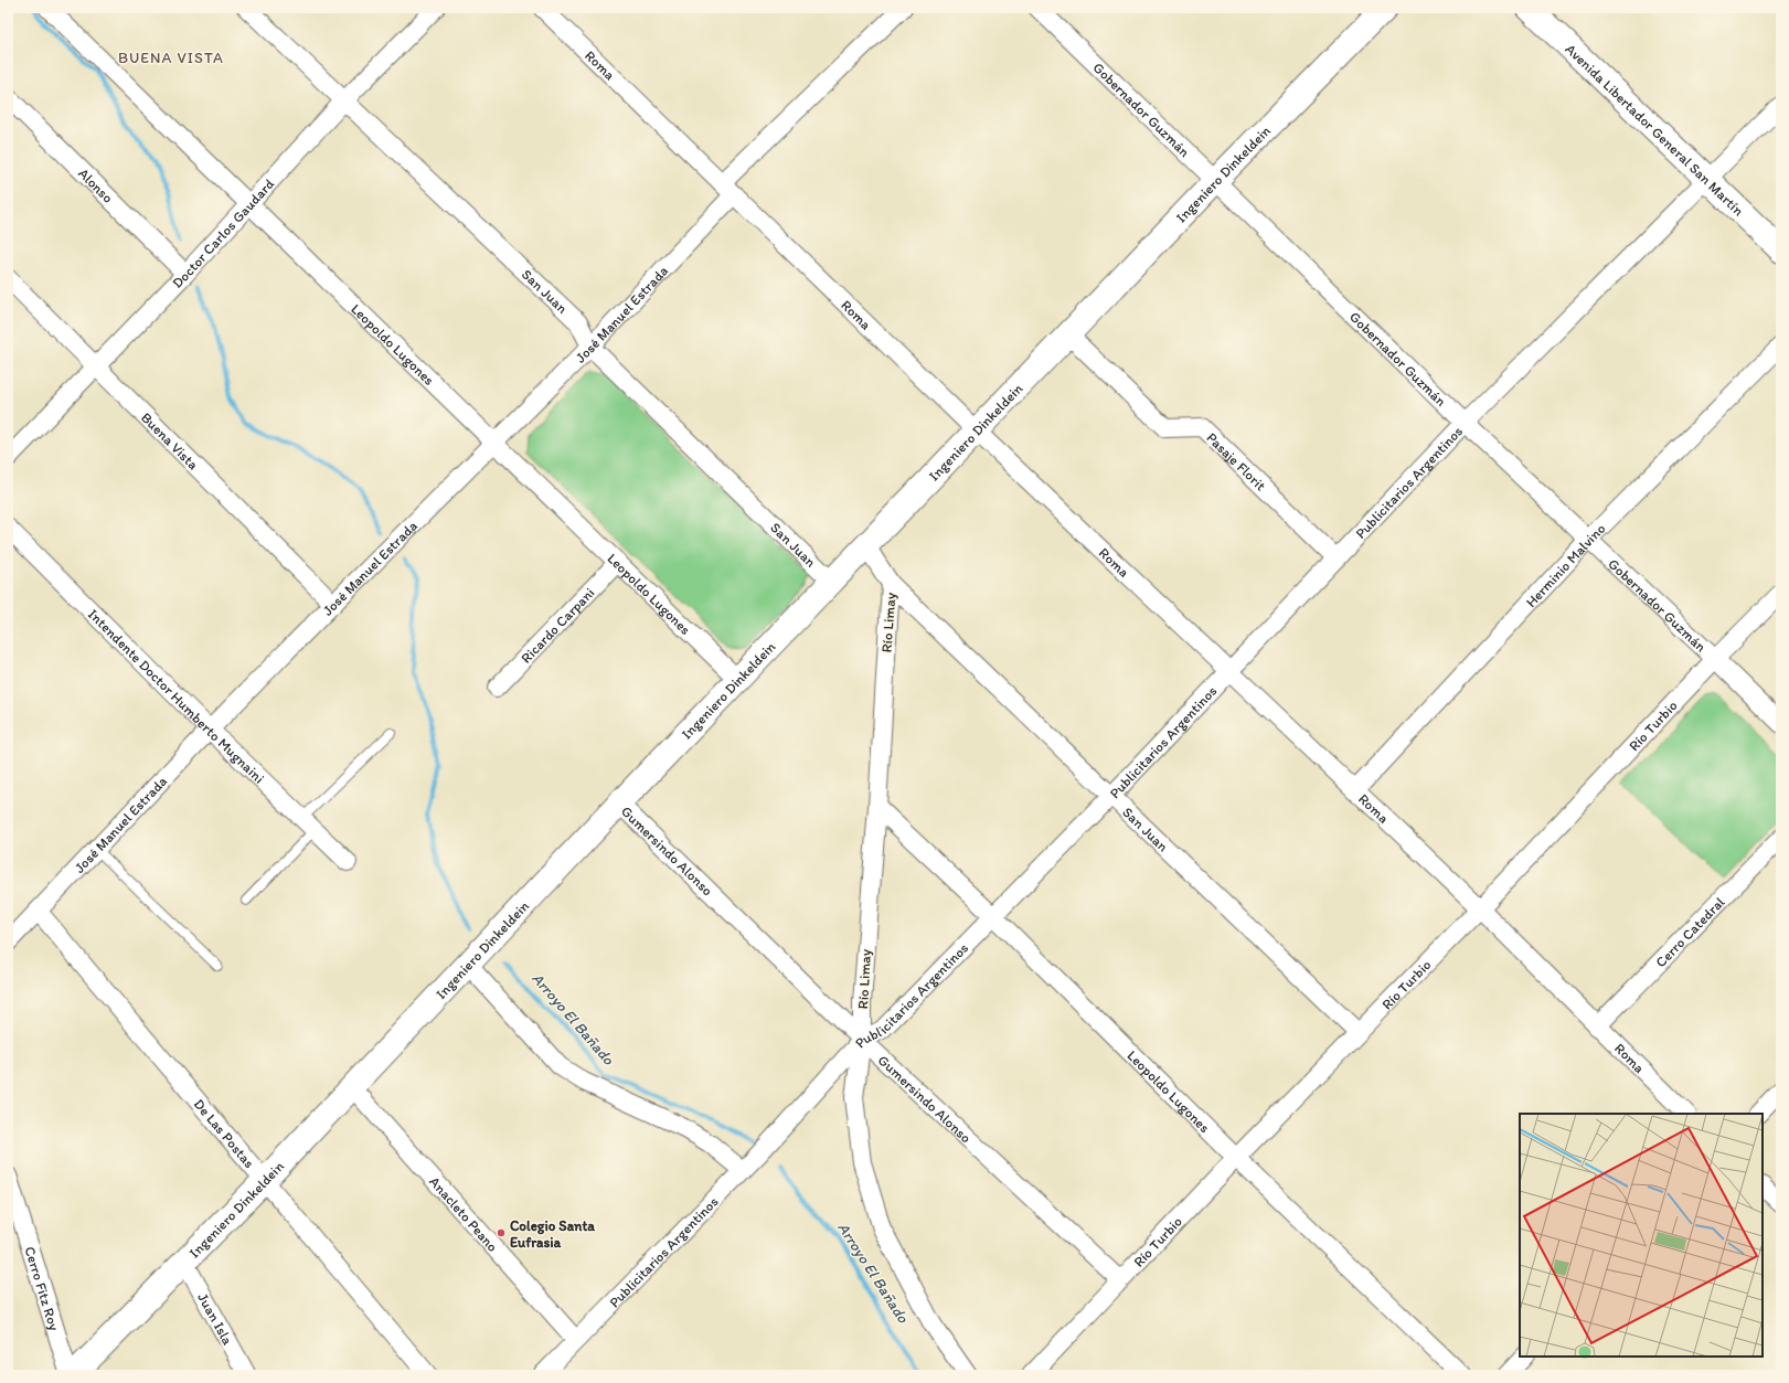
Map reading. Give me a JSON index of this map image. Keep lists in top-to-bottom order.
{
  "streets": {
    "main road": ["Avenida Libertador General San Martín", "Ingeniero Dinkeldein"],
    "street": [
      "Roma",
      "Gobernador Guzmán",
      "Alonso",
      "Doctor Carlos Gaudard",
      "San Juan",
      "José Manuel Estrada",
      "Leopoldo Lugones",
      "Buena Vista",
      "Pasaje Florit",
      "Publicitarios Argentinos",
      "Herminio Malvino",
      "Río Limay",
      "Ricardo Carpani",
      "Intendente Doctor Humberto Mugnaini",
      "Río Turbio",
      "Gumersindo Alonso",
      "Cerro Catedral",
      "De Las Postas",
      "Anacleto Peano",
      "Cerro Fitz Roy",
      "Juan Isla"
    ]
  },
  "crossings": [
    ["Roma", "Ingeniero Dinkeldein"],
    ["Roma", "José Manuel Estrada"],
    ["Roma", "Publicitarios Argentinos"],
    ["Roma", "Herminio Malvino"],
    ["Roma", "Río Turbio"],
    ["Roma", "Cerro Catedral"],
    ["Gobernador Guzmán", "Ingeniero Dinkeldein"],
    ["Gobernador Guzmán", "Publicitarios Argentinos"],
    ["Gobernador Guzmán", "Herminio Malvino"],
    ["Gobernador Guzmán", "Río Turbio"],
    ["Avenida Libertador General San Martín", "Publicitarios Argentinos"],
    ["Ingeniero Dinkeldein", "San Juan"],
    ["Ingeniero Dinkeldein", "Leopoldo Lugones"],
    ["Ingeniero Dinkeldein", "Pasaje Florit"],
    ["Ingeniero Dinkeldein", "Gumersindo Alonso"],
    ["Ingeniero Dinkeldein", "De Las Postas"],
    ["Ingeniero Dinkeldein", "Anacleto Peano"],
    ["Ingeniero Dinkeldein", "Juan Isla"],
    ["Alonso", "Doctor Carlos Gaudard"],
    ["Doctor Carlos Gaudard", "San Juan"],
    ["Doctor Carlos Gaudard", "Leopoldo Lugones"],
    ["Doctor Carlos Gaudard", "Buena Vista"],
    ["San Juan", "José Manuel Estrada"],
    ["San Juan", "Publicitarios Argentinos"],
    ["San Juan", "Río Limay"],
    ["San Juan", "Río Turbio"],
    ["José Manuel Estrada", "Leopoldo Lugones"],
    ["José Manuel Estrada", "Buena Vista"],
    ["José Manuel Estrada", "Intendente Doctor Humberto Mugnaini"],
    ["José Manuel Estrada", "De Las Postas"],
    ["Leopoldo Lugones", "Publicitarios Argentinos"],
    ["Leopoldo Lugones", "Río Limay"],
    ["Leopoldo Lugones", "Ricardo Carpani"],
    ["Leopoldo Lugones", "Río Turbio"],
    ["Pasaje Florit", "Publicitarios Argentinos"],
    ["Publicitarios Argentinos", "Río Limay"],
    ["Publicitarios Argentinos", "Gumersindo Alonso"],
    ["Publicitarios Argentinos", "Anacleto Peano"],
    ["Río Limay", "Gumersindo Alonso"],
    ["Río Turbio", "Gumersindo Alonso"]
  ],
  "districts": ["BUENA VISTA"],
  "water": ["Arroyo El Bañado"],
  "places": ["Colegio Santa Eufrasia"]
}
